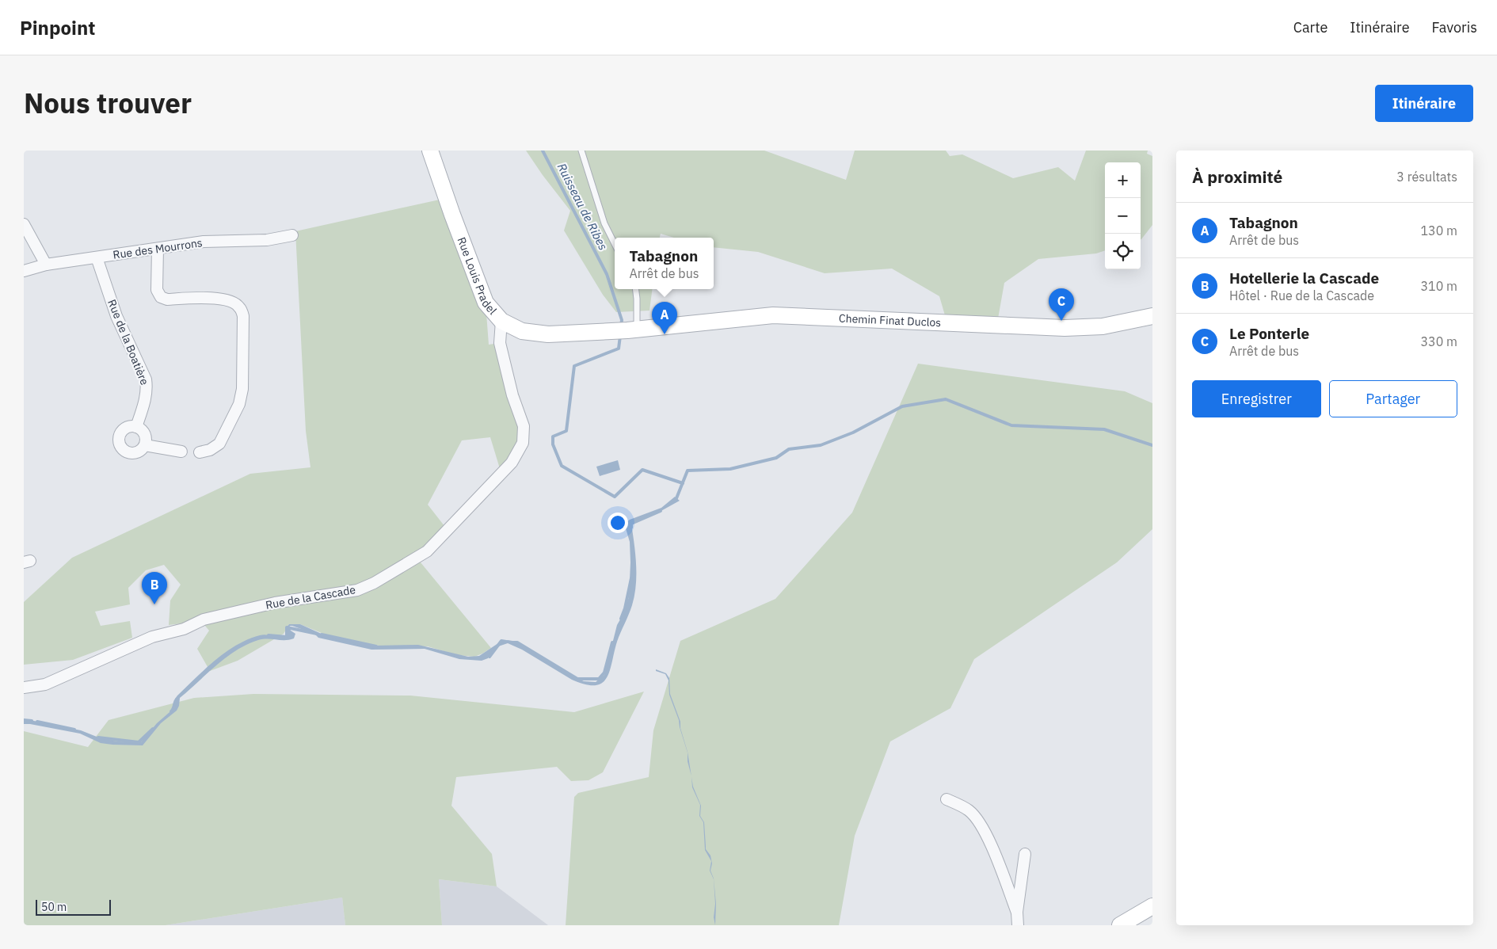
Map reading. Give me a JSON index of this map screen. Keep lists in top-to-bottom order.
{
  "streets": {
    "main road": ["Rue Louis Pradel", "Chemin Finat Duclos"],
    "street": ["Rue des Mourrons", "Rue de la Boatière", "Rue de la Cascade"]
  },
  "crossings": [
    ["Rue des Mourrons", "Rue de la Boatière"],
    ["Rue Louis Pradel", "Chemin Finat Duclos"],
    ["Rue Louis Pradel", "Rue de la Cascade"]
  ],
  "water": ["Ruisseau de Ribes"],
  "scale_bar": "50 m",
  "page": {
    "header": "Pinpoint",
    "nav": ["Carte", "Itinéraire", "Favoris"],
    "title": "Nous trouver",
    "buttons": [
      "Itinéraire",
      ["Enregistrer", "Partager"]
    ],
    "heading": ["À proximité", "3 résultats"],
    "map_buttons": ["+", "−"],
    "list": [
      {
        "mark": "A",
        "name": "Tabagnon",
        "note": "Arrêt de bus",
        "value": "130 m"
      },
      {
        "mark": "B",
        "name": "Hotellerie la Cascade",
        "note": "Hôtel · Rue de la Cascade",
        "value": "310 m"
      },
      {
        "mark": "C",
        "name": "Le Ponterle",
        "note": "Arrêt de bus",
        "value": "330 m"
      }
    ],
    "popup": ["Tabagnon", "Arrêt de bus"],
    "pins": ["C", "A", "B"],
    "scale": "50 m"
  }
}
